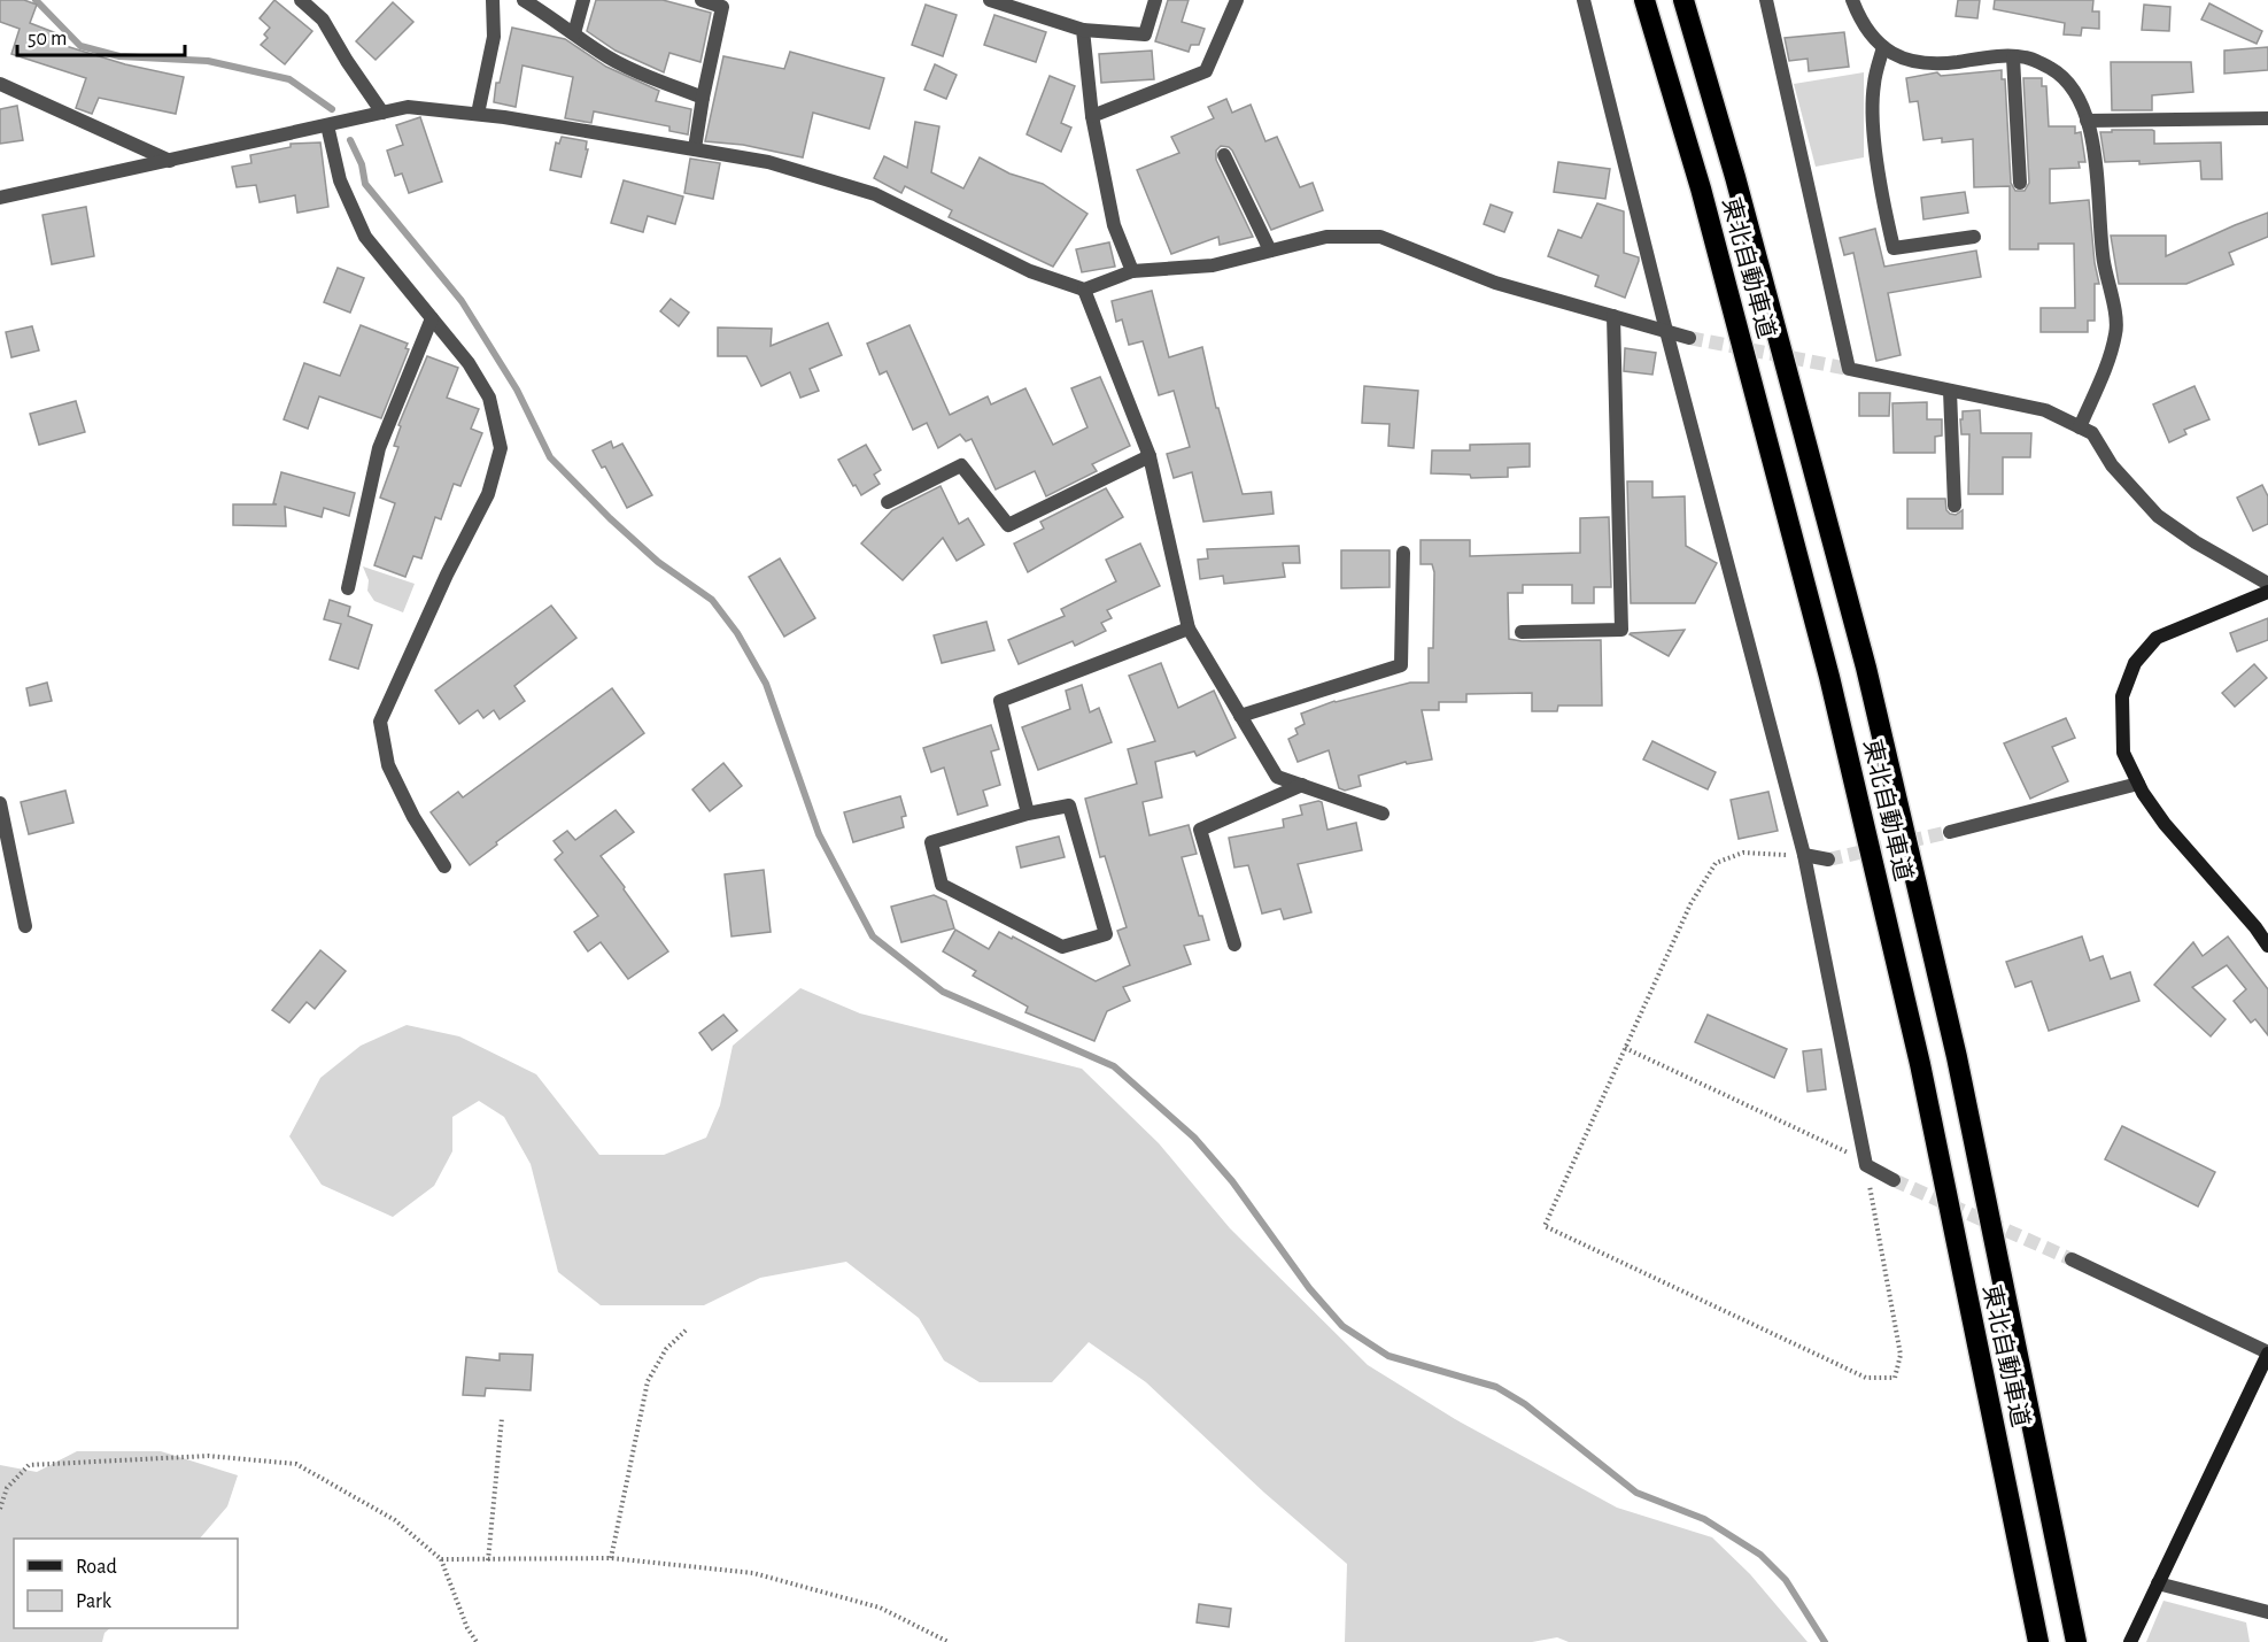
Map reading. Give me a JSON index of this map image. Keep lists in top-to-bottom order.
{
  "streets": {
    "highway": ["東北自動車道"]
  },
  "legend": ["Road", "Park"],
  "scale_bar": "50 m"
}
